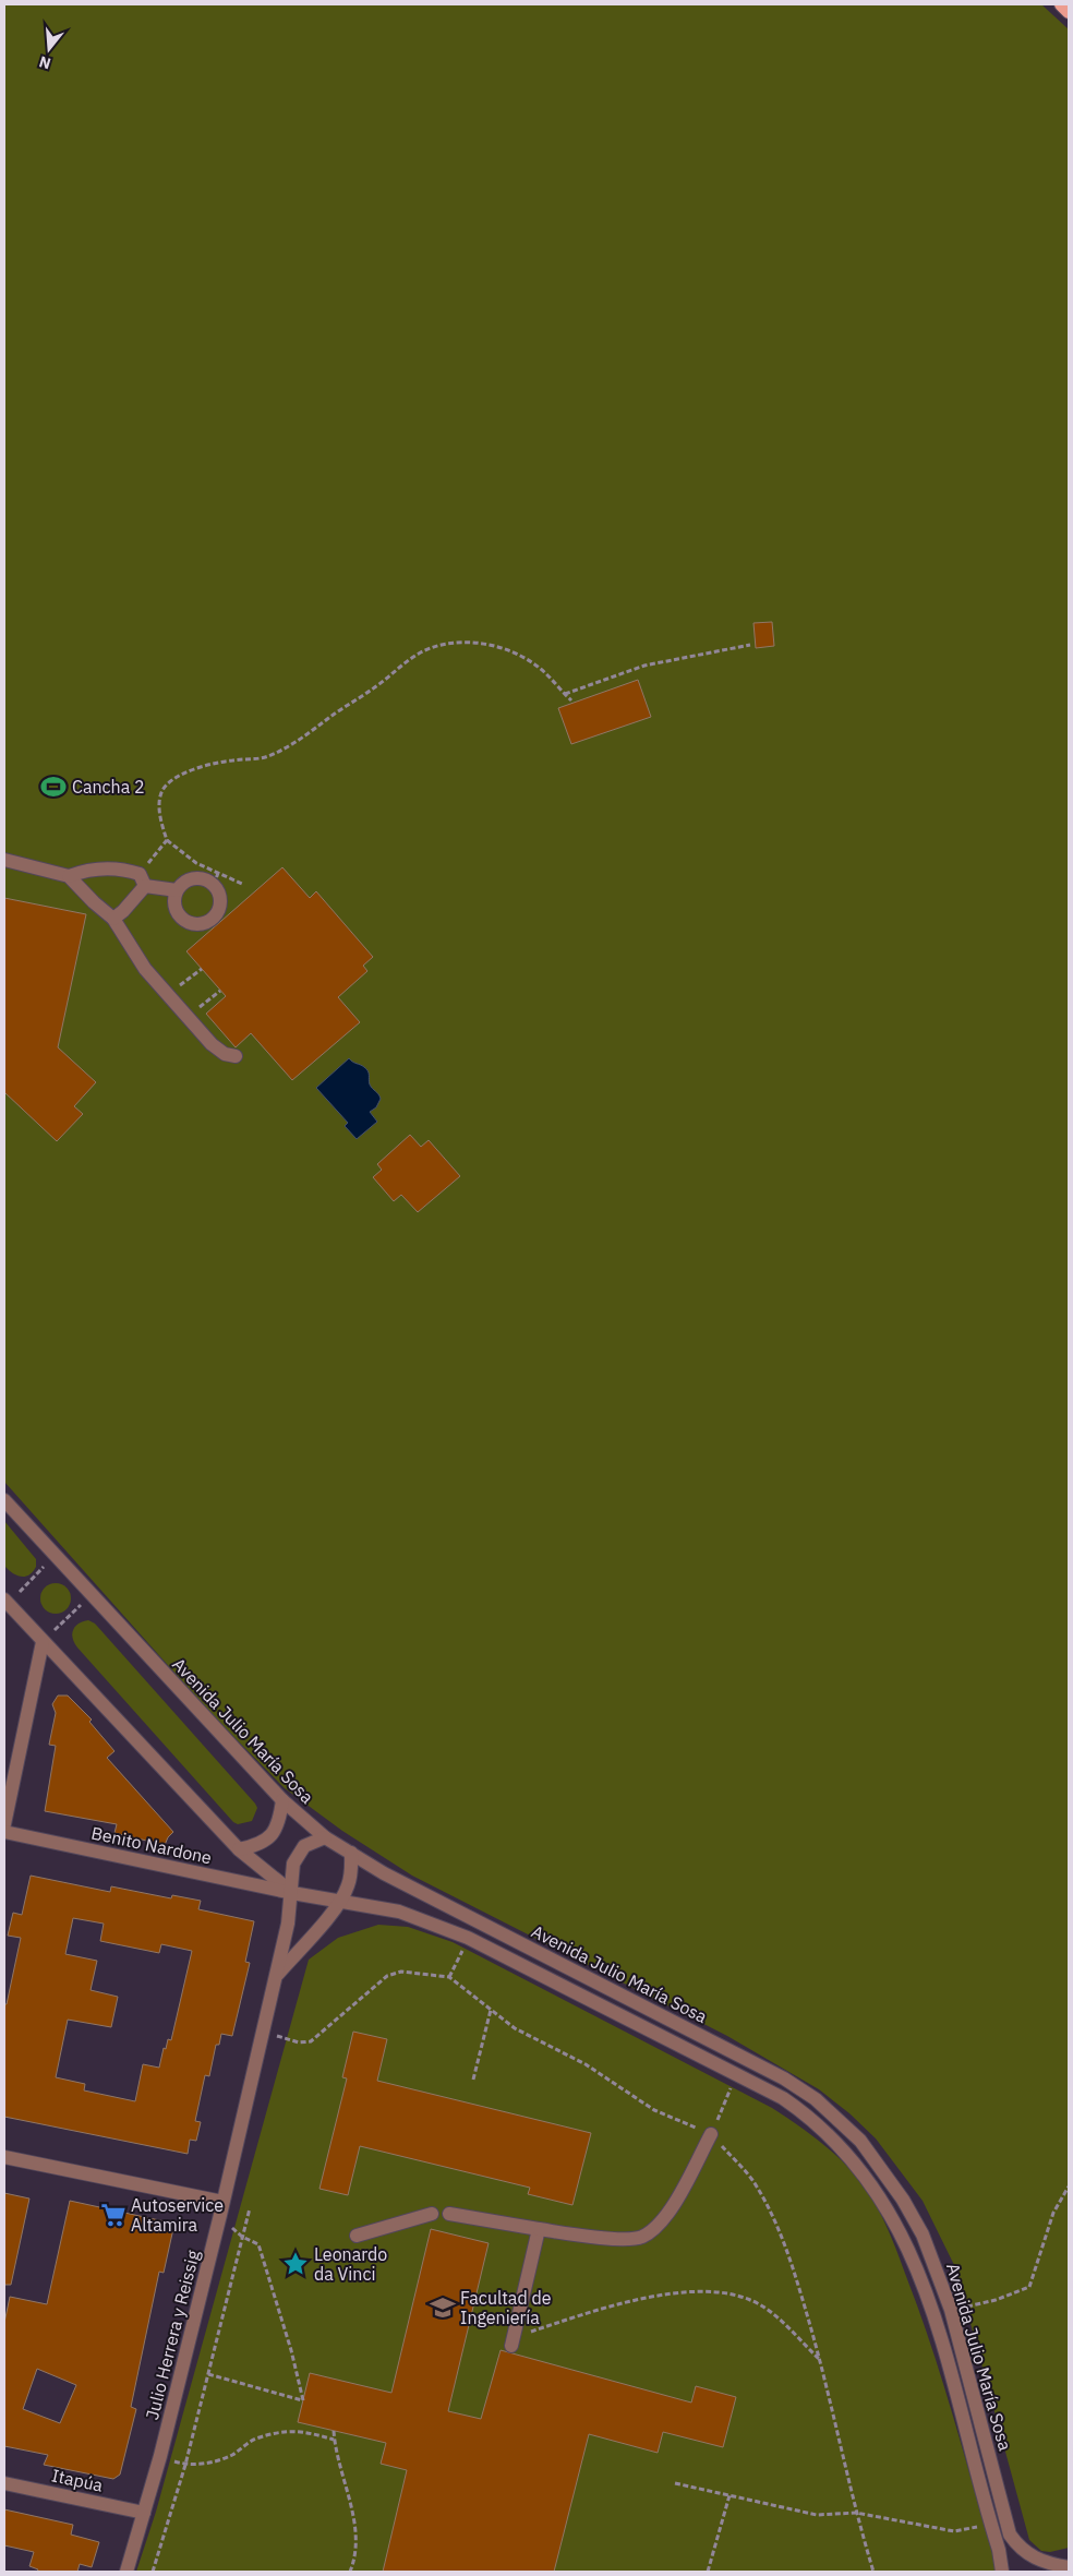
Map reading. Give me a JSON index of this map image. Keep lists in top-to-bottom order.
{
  "streets": {
    "street": [
      "Avenida Julio María Sosa",
      "Benito Nardone",
      "Julio Herrera y Reissig",
      "Itapúa"
    ]
  },
  "crossings": [
    ["Avenida Julio María Sosa", "Benito Nardone"],
    ["Avenida Julio María Sosa", "Julio Herrera y Reissig"],
    ["Benito Nardone", "Julio Herrera y Reissig"],
    ["Julio Herrera y Reissig", "Itapúa"]
  ],
  "places": {
    "sports": ["Cancha 2"],
    "supermarket": ["Autoservice Altamira"],
    "place": ["Leonardo da Vinci"],
    "school or university": ["Facultad de Ingeniería"]
  },
  "north": "bottom"
}
